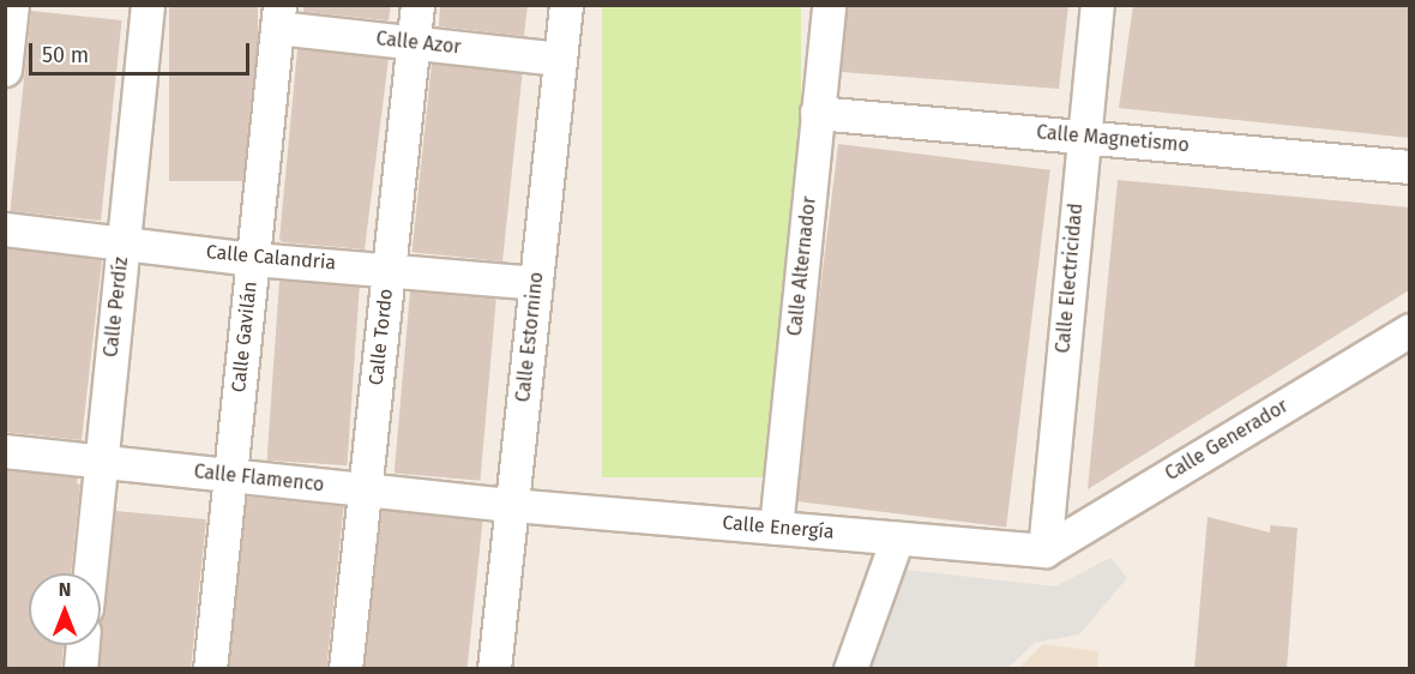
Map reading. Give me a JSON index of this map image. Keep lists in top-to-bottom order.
{
  "streets": {
    "street": [
      "Calle Azor",
      "Calle Magnetismo",
      "Calle Calandria",
      "Calle Alternador",
      "Calle Electricidad",
      "Calle Perdíz",
      "Calle Gavilán",
      "Calle Tordo",
      "Calle Estornino",
      "Calle Generador",
      "Calle Flamenco",
      "Calle Energía"
    ]
  },
  "crossings": [
    ["Calle Azor", "Calle Gavilán"],
    ["Calle Azor", "Calle Tordo"],
    ["Calle Azor", "Calle Estornino"],
    ["Calle Magnetismo", "Calle Alternador"],
    ["Calle Magnetismo", "Calle Electricidad"],
    ["Calle Calandria", "Calle Perdíz"],
    ["Calle Calandria", "Calle Gavilán"],
    ["Calle Calandria", "Calle Tordo"],
    ["Calle Calandria", "Calle Estornino"],
    ["Calle Alternador", "Calle Energía"],
    ["Calle Electricidad", "Calle Generador"],
    ["Calle Electricidad", "Calle Energía"],
    ["Calle Perdíz", "Calle Flamenco"],
    ["Calle Gavilán", "Calle Flamenco"],
    ["Calle Tordo", "Calle Flamenco"],
    ["Calle Estornino", "Calle Flamenco"],
    ["Calle Estornino", "Calle Energía"],
    ["Calle Generador", "Calle Energía"],
    ["Calle Flamenco", "Calle Energía"]
  ],
  "scale_bar": "50 m",
  "north": "top"
}
